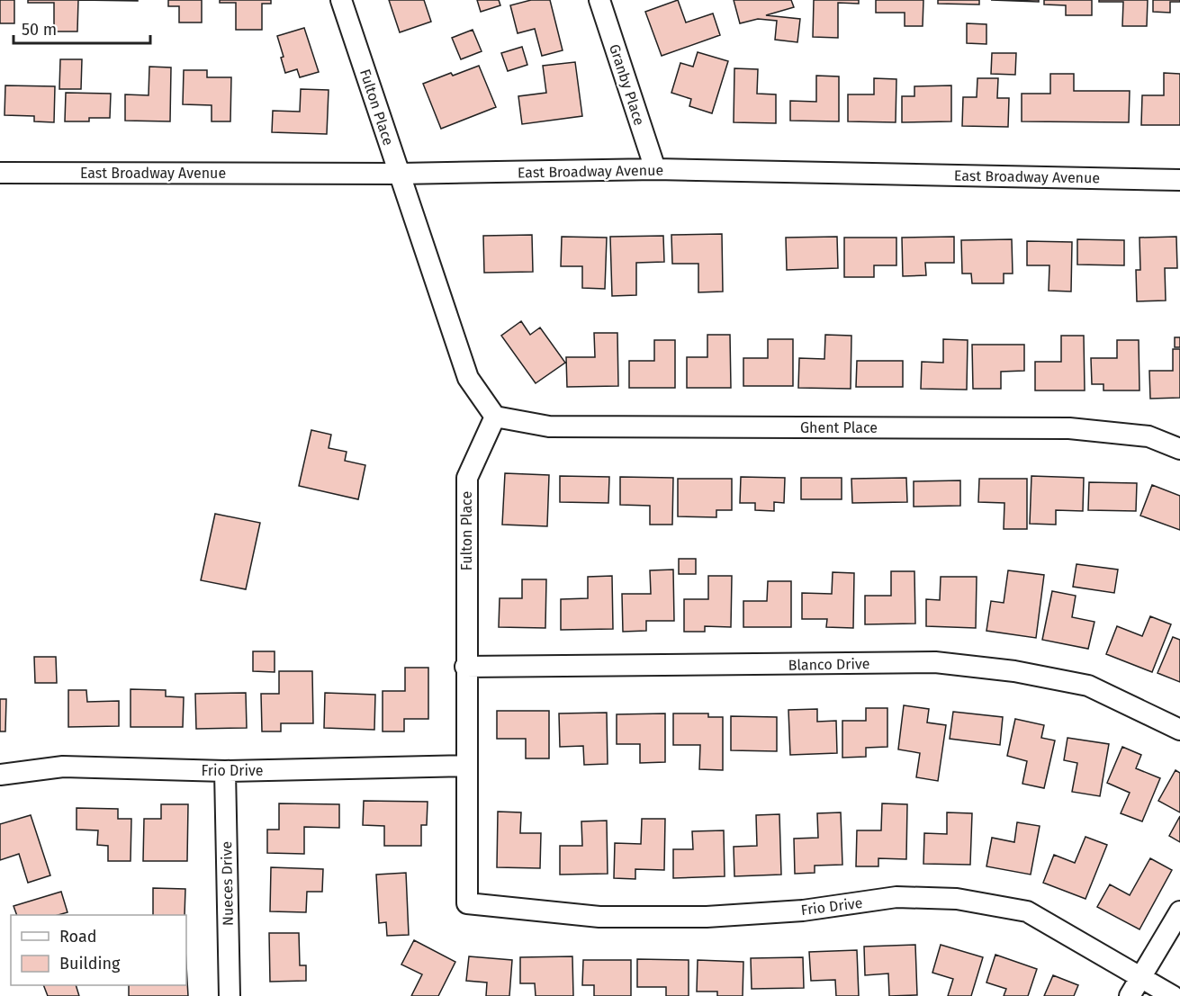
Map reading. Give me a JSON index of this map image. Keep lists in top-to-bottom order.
{
  "streets": {
    "street": [
      "Granby Place",
      "Fulton Place",
      "East Broadway Avenue",
      "Ghent Place",
      "Blanco Drive",
      "Frio Drive",
      "Nueces Drive"
    ]
  },
  "crossings": [
    ["Granby Place", "East Broadway Avenue"],
    ["Fulton Place", "East Broadway Avenue"],
    ["Fulton Place", "Ghent Place"],
    ["Fulton Place", "Blanco Drive"],
    ["Fulton Place", "Frio Drive"],
    ["Frio Drive", "Nueces Drive"]
  ],
  "legend": ["Road", "Building"],
  "scale_bar": "50 m"
}
